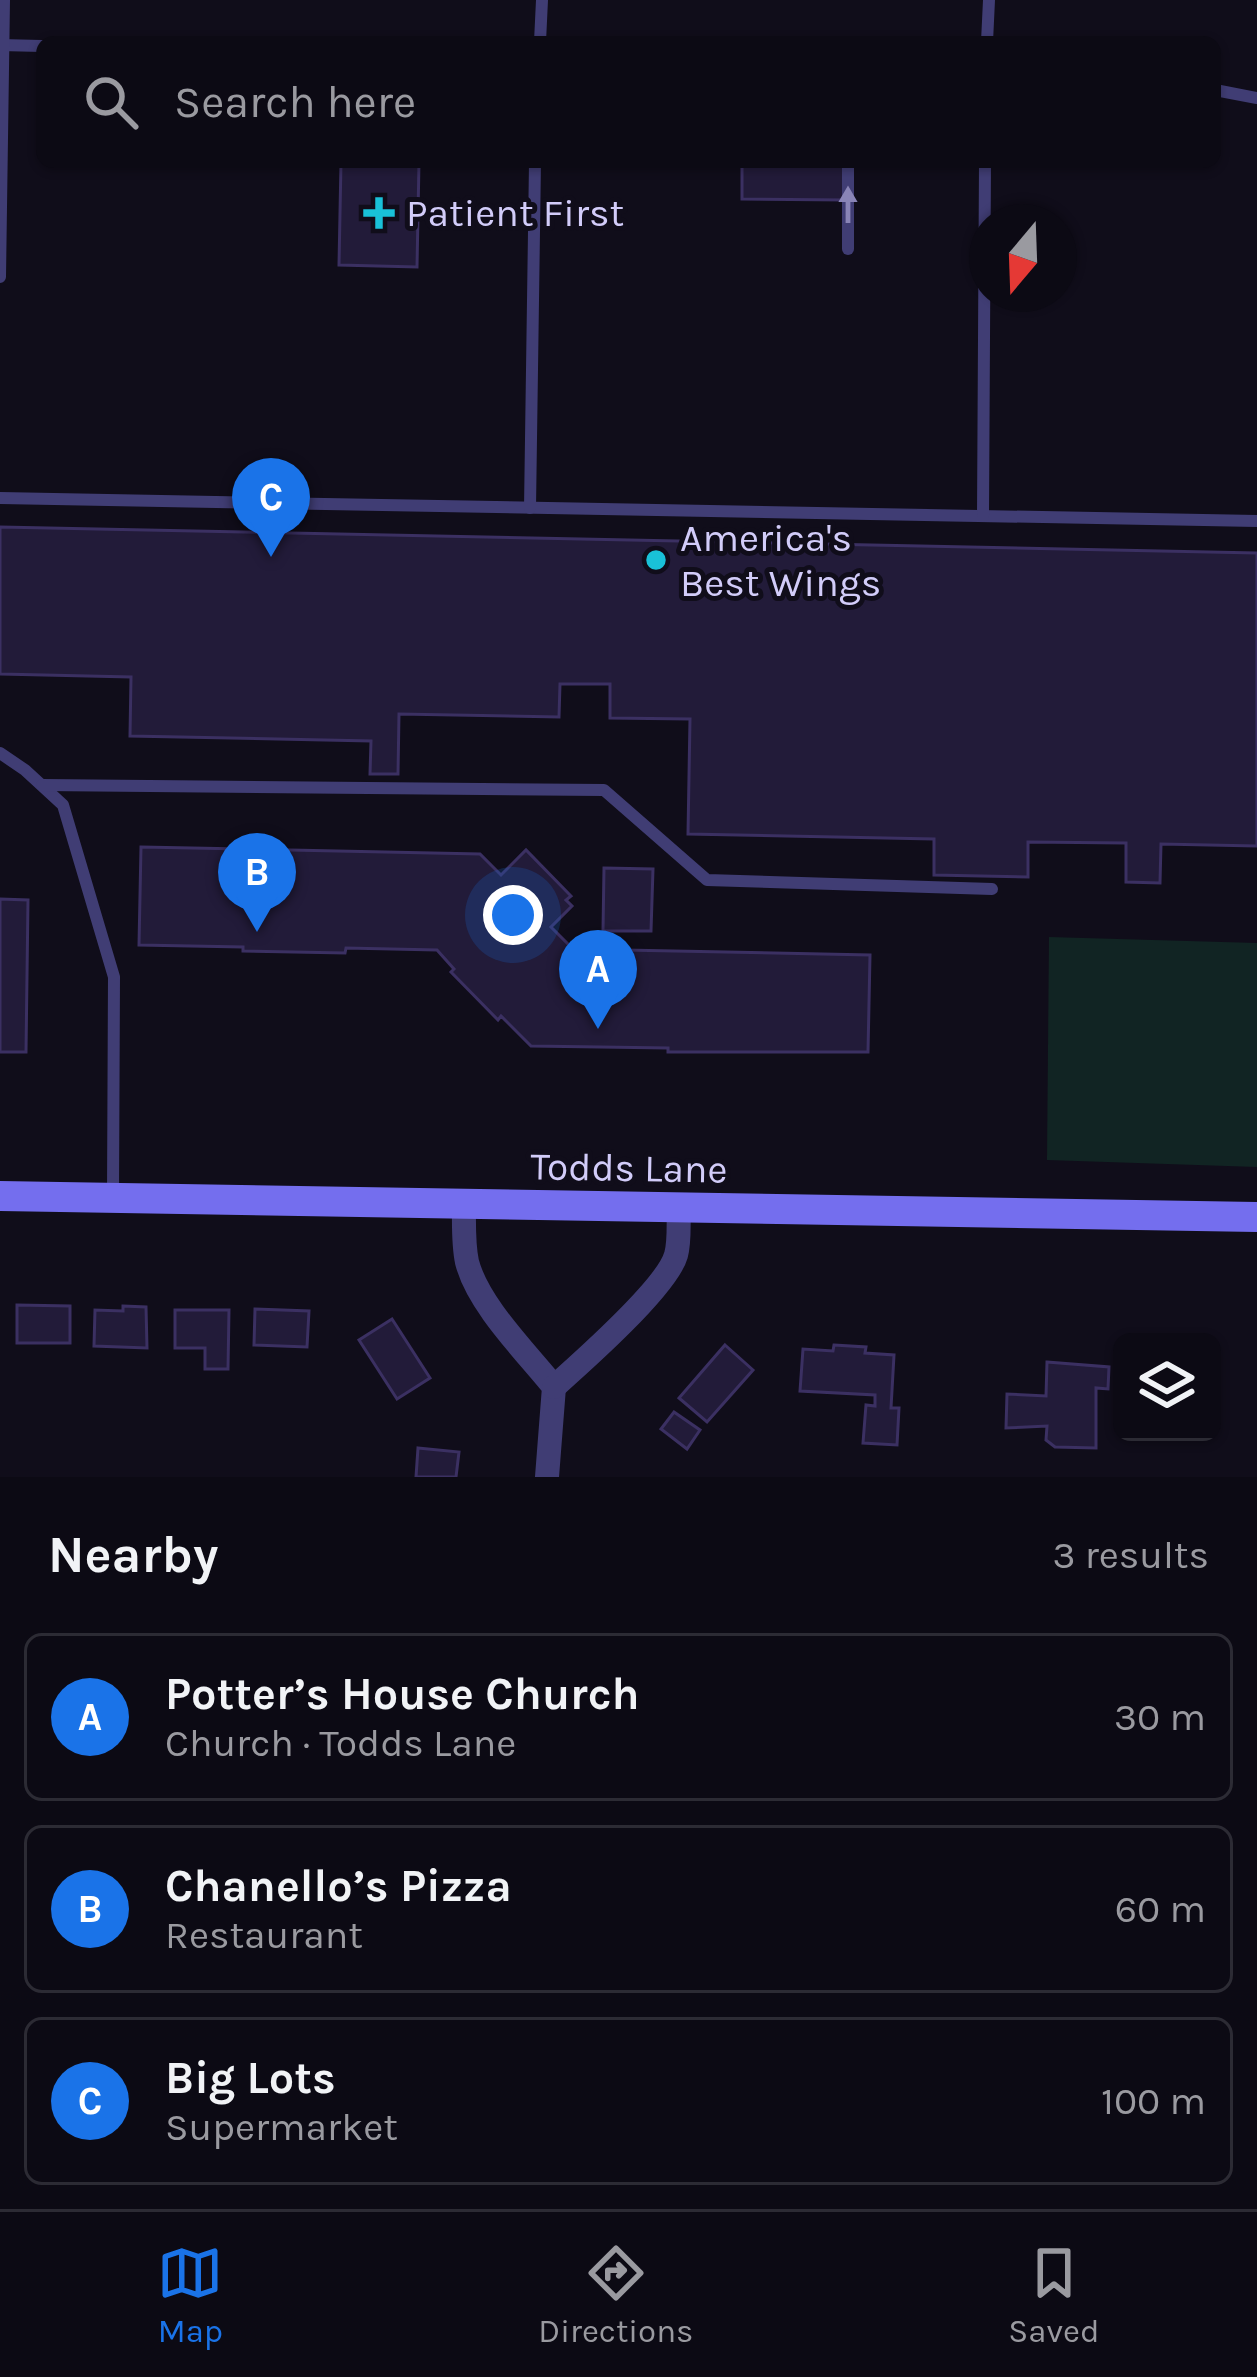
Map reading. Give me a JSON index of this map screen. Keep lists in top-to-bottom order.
{
  "streets": {
    "main road": ["Todds Lane"]
  },
  "places": {
    "health": ["Patient First"],
    "other": ["America's Best Wings"]
  },
  "north": "bottom",
  "page": {
    "search": "Search here",
    "pins": ["C", "B", "A"],
    "heading": ["Nearby", "3 results"],
    "list": [
      {
        "mark": "A",
        "name": "Potter’s House Church",
        "note": "Church · Todds Lane",
        "value": "30 m"
      },
      {
        "mark": "B",
        "name": "Chanello’s Pizza",
        "note": "Restaurant",
        "value": "60 m"
      },
      {
        "mark": "C",
        "name": "Big Lots",
        "note": "Supermarket",
        "value": "100 m"
      }
    ],
    "nav": ["Map", "Directions", "Saved"]
  }
}
